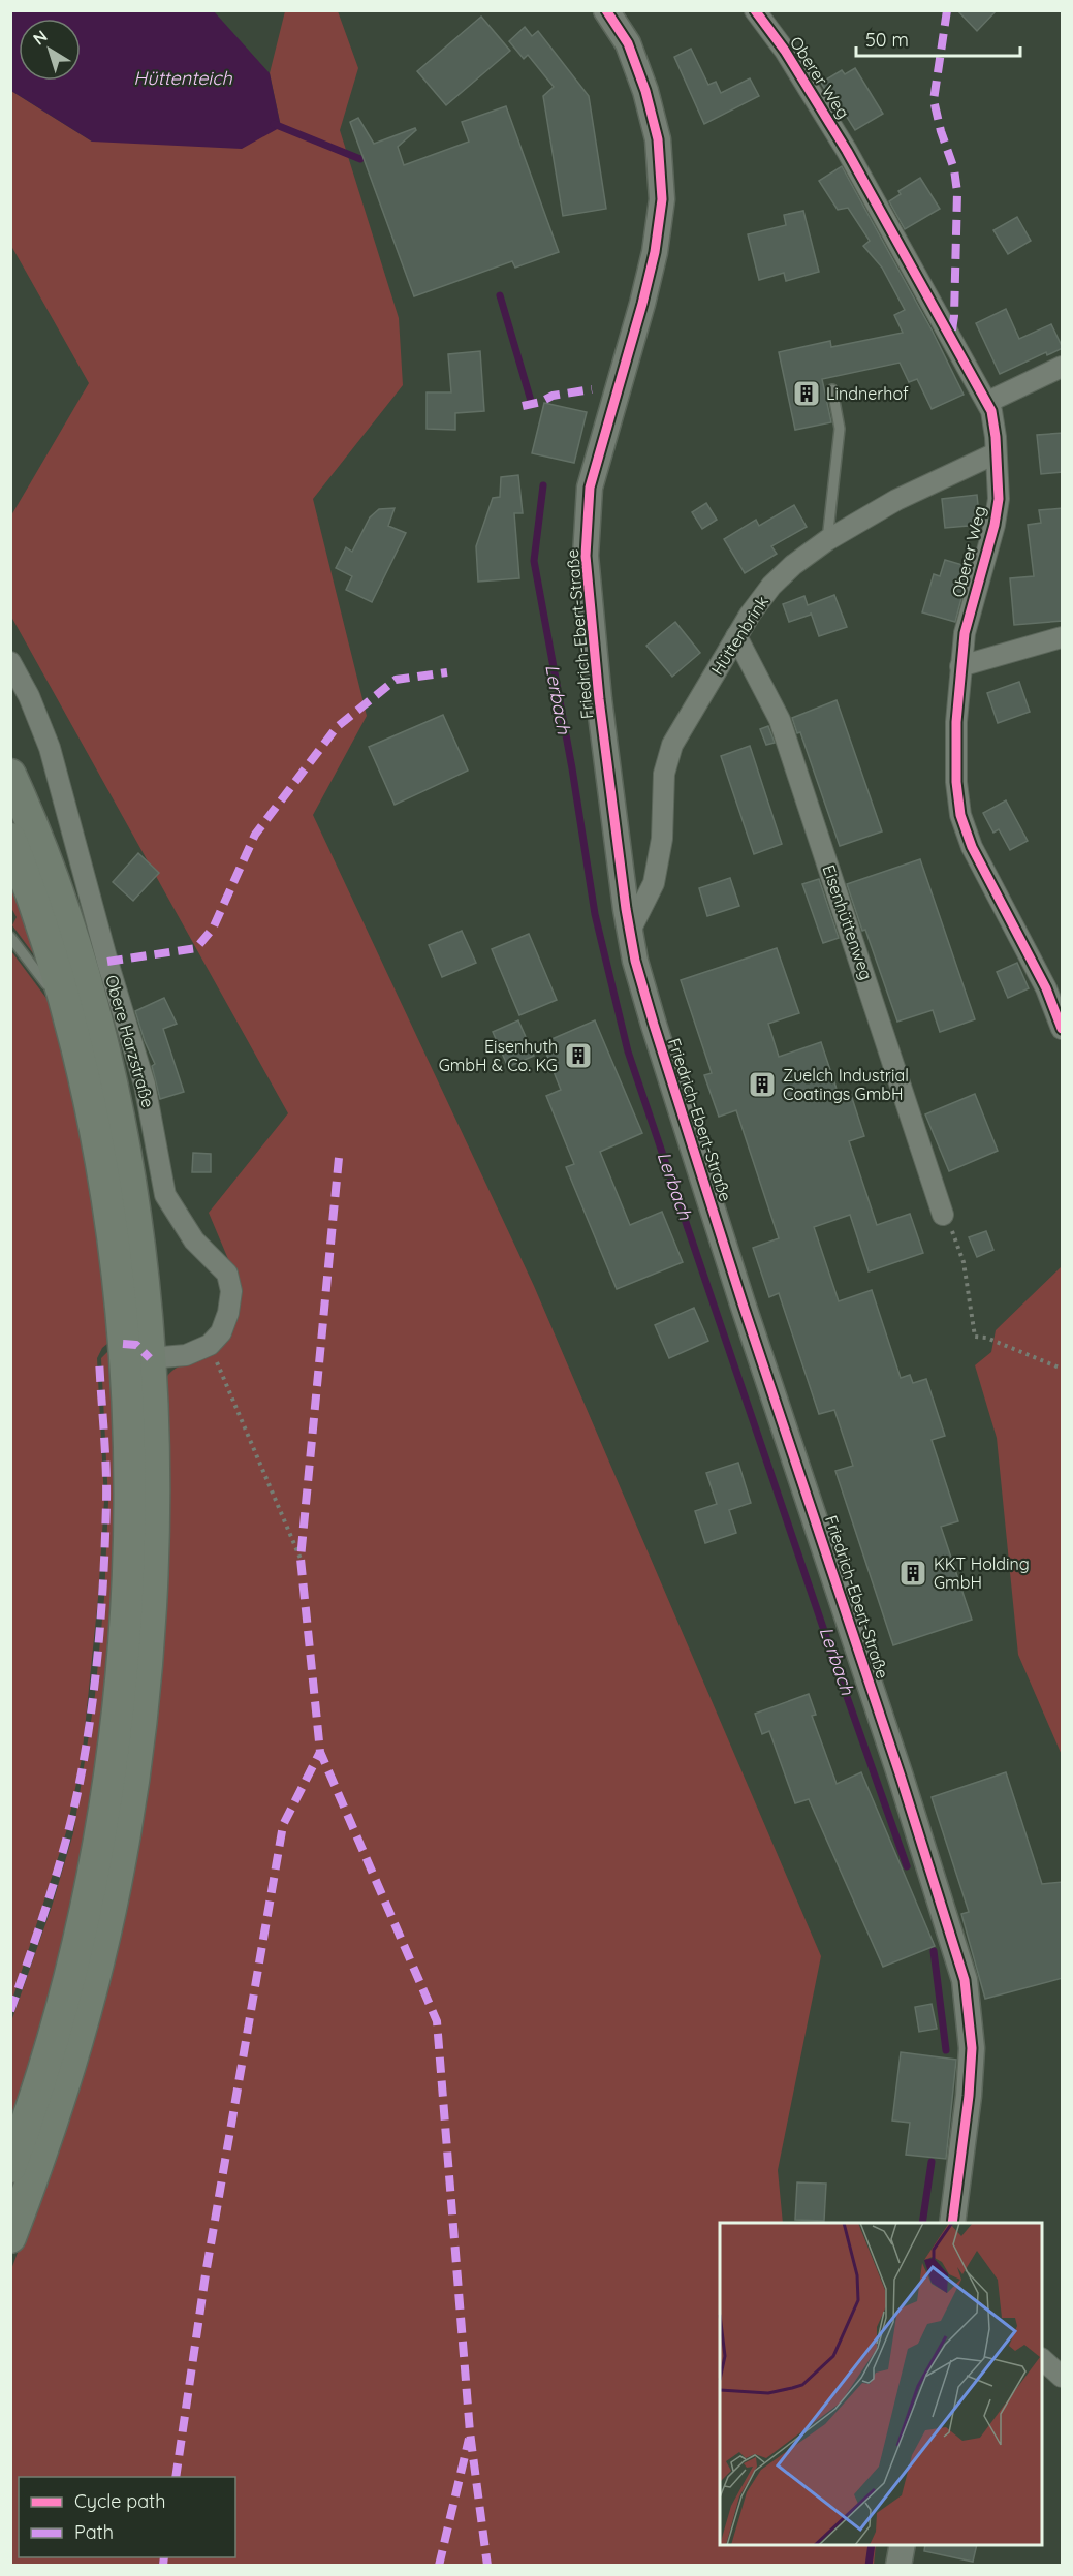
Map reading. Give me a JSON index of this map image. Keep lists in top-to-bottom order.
{
  "streets": {
    "street": [
      "Oberer Weg",
      "Friedrich-Ebert-Straße",
      "Hüttenbrink",
      "Eisenhüttenweg",
      "Obere Harzstraße"
    ]
  },
  "crossings": [
    ["Oberer Weg", "Hüttenbrink"],
    ["Friedrich-Ebert-Straße", "Hüttenbrink"],
    ["Hüttenbrink", "Eisenhüttenweg"]
  ],
  "water": ["Hüttenteich", "Lerbach"],
  "places": {
    "building": [
      "Lindnerhof",
      "Eisenhuth GmbH & Co. KG",
      "Zuelch Industrial Coatings GmbH",
      "KKT Holding GmbH"
    ]
  },
  "legend": ["Cycle path", "Path"],
  "scale_bar": "50 m",
  "north": "top left"
}
